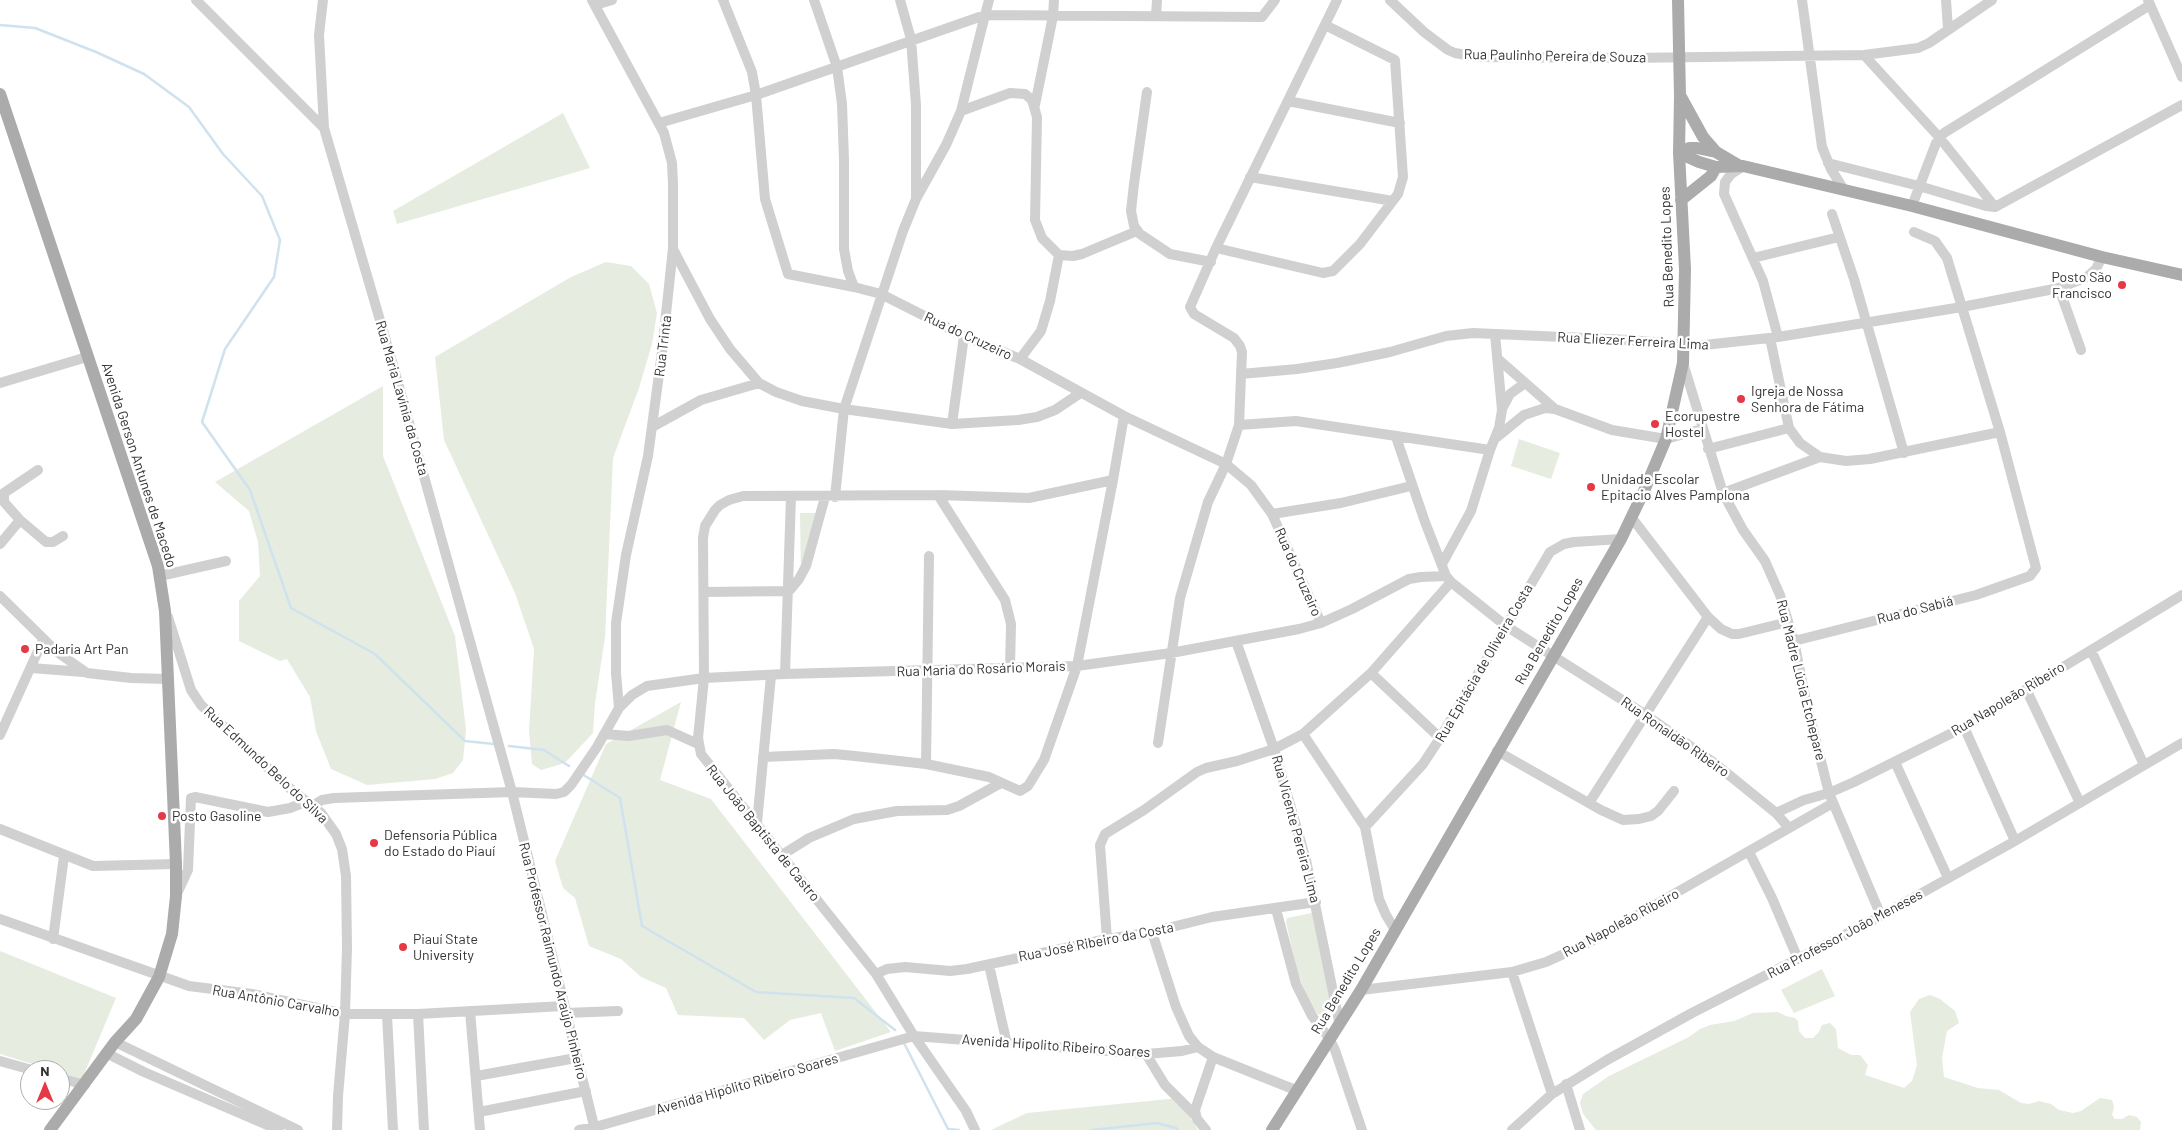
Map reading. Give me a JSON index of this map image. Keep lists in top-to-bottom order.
{
  "streets": {
    "main road": ["Rua Benedito Lopes", "Avenida Gerson Antunes de Macedo"],
    "street": [
      "Rua Paulinho Pereira de Souza",
      "Rua do Cruzeiro",
      "Rua Eliezer Ferreira Lima",
      "Rua Trinta",
      "Rua Maria Lavínia da Costa",
      "Rua do Sabiá",
      "Rua Epitácia de Oliveira Costa",
      "Rua Maria do Rosário Morais",
      "Rua Madre Lúcia Etchepare",
      "Rua Napoleão Ribeiro",
      "Rua Ronaldão Ribeiro",
      "Rua Edmundo Belo do Silva",
      "Rua Vicente Pereira Lima",
      "Rua João Baptista de Castro",
      "Rua Professor João Meneses",
      "Rua José Ribeiro da Costa",
      "Rua Professor Raimundo Araújo Pinheiro",
      "Rua Antônio Carvalho",
      "Avenida Hipolito Ribeiro Soares",
      "Avenida Hipólito Ribeiro Soares"
    ]
  },
  "crossings": [
    ["Rua Paulinho Pereira de Souza", "Rua Benedito Lopes"],
    ["Rua Benedito Lopes", "Rua Eliezer Ferreira Lima"],
    ["Rua Benedito Lopes", "Rua Epitácia de Oliveira Costa"],
    ["Rua Benedito Lopes", "Rua Madre Lúcia Etchepare"],
    ["Rua Benedito Lopes", "Rua Napoleão Ribeiro"],
    ["Rua Benedito Lopes", "Rua Ronaldão Ribeiro"],
    ["Rua Benedito Lopes", "Rua Vicente Pereira Lima"],
    ["Rua do Cruzeiro", "Rua Maria do Rosário Morais"],
    ["Rua Trinta", "Rua Maria do Rosário Morais"],
    ["Rua Maria Lavínia da Costa", "Rua Maria do Rosário Morais"],
    ["Rua Maria Lavínia da Costa", "Rua Professor Raimundo Araújo Pinheiro"],
    ["Avenida Gerson Antunes de Macedo", "Rua Edmundo Belo do Silva"],
    ["Avenida Gerson Antunes de Macedo", "Rua Antônio Carvalho"],
    ["Rua do Sabiá", "Rua Madre Lúcia Etchepare"],
    ["Rua Epitácia de Oliveira Costa", "Rua Ronaldão Ribeiro"],
    ["Rua Maria do Rosário Morais", "Rua Ronaldão Ribeiro"],
    ["Rua Maria do Rosário Morais", "Rua Vicente Pereira Lima"],
    ["Rua Maria do Rosário Morais", "Rua Professor Raimundo Araújo Pinheiro"],
    ["Rua Madre Lúcia Etchepare", "Rua Napoleão Ribeiro"],
    ["Rua Madre Lúcia Etchepare", "Rua Professor João Meneses"],
    ["Rua Napoleão Ribeiro", "Rua Ronaldão Ribeiro"],
    ["Rua Edmundo Belo do Silva", "Rua Antônio Carvalho"],
    ["Rua Vicente Pereira Lima", "Rua José Ribeiro da Costa"],
    ["Rua João Baptista de Castro", "Rua José Ribeiro da Costa"],
    ["Rua João Baptista de Castro", "Avenida Hipolito Ribeiro Soares"],
    ["Rua João Baptista de Castro", "Avenida Hipólito Ribeiro Soares"],
    ["Rua Professor Raimundo Araújo Pinheiro", "Rua Antônio Carvalho"],
    ["Rua Professor Raimundo Araújo Pinheiro", "Avenida Hipólito Ribeiro Soares"],
    ["Avenida Hipolito Ribeiro Soares", "Avenida Hipólito Ribeiro Soares"]
  ],
  "places": [
    "Posto São Francisco",
    "Igreja de Nossa Senhora de Fátima",
    "Ecorupestre Hostel",
    "Unidade Escolar Epitacio Alves Pamplona",
    "Padaria Art Pan",
    "Posto Gasoline",
    "Defensoria Pública do Estado do Piauí",
    "Piauí State University"
  ],
  "north": "top"
}
